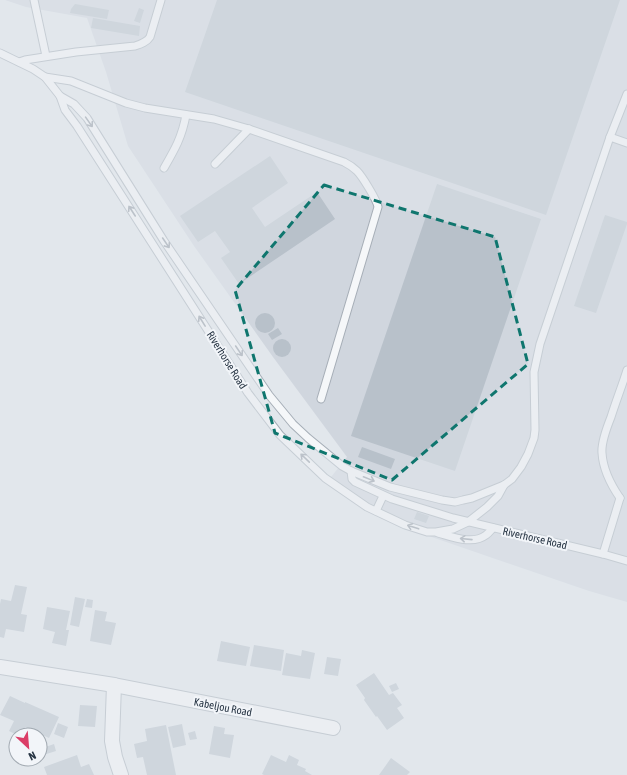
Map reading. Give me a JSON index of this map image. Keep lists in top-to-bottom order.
{
  "streets": {
    "street": ["Kabeljou Road"],
    "lane": ["Riverhorse Road"]
  },
  "north": "bottom right"
}
